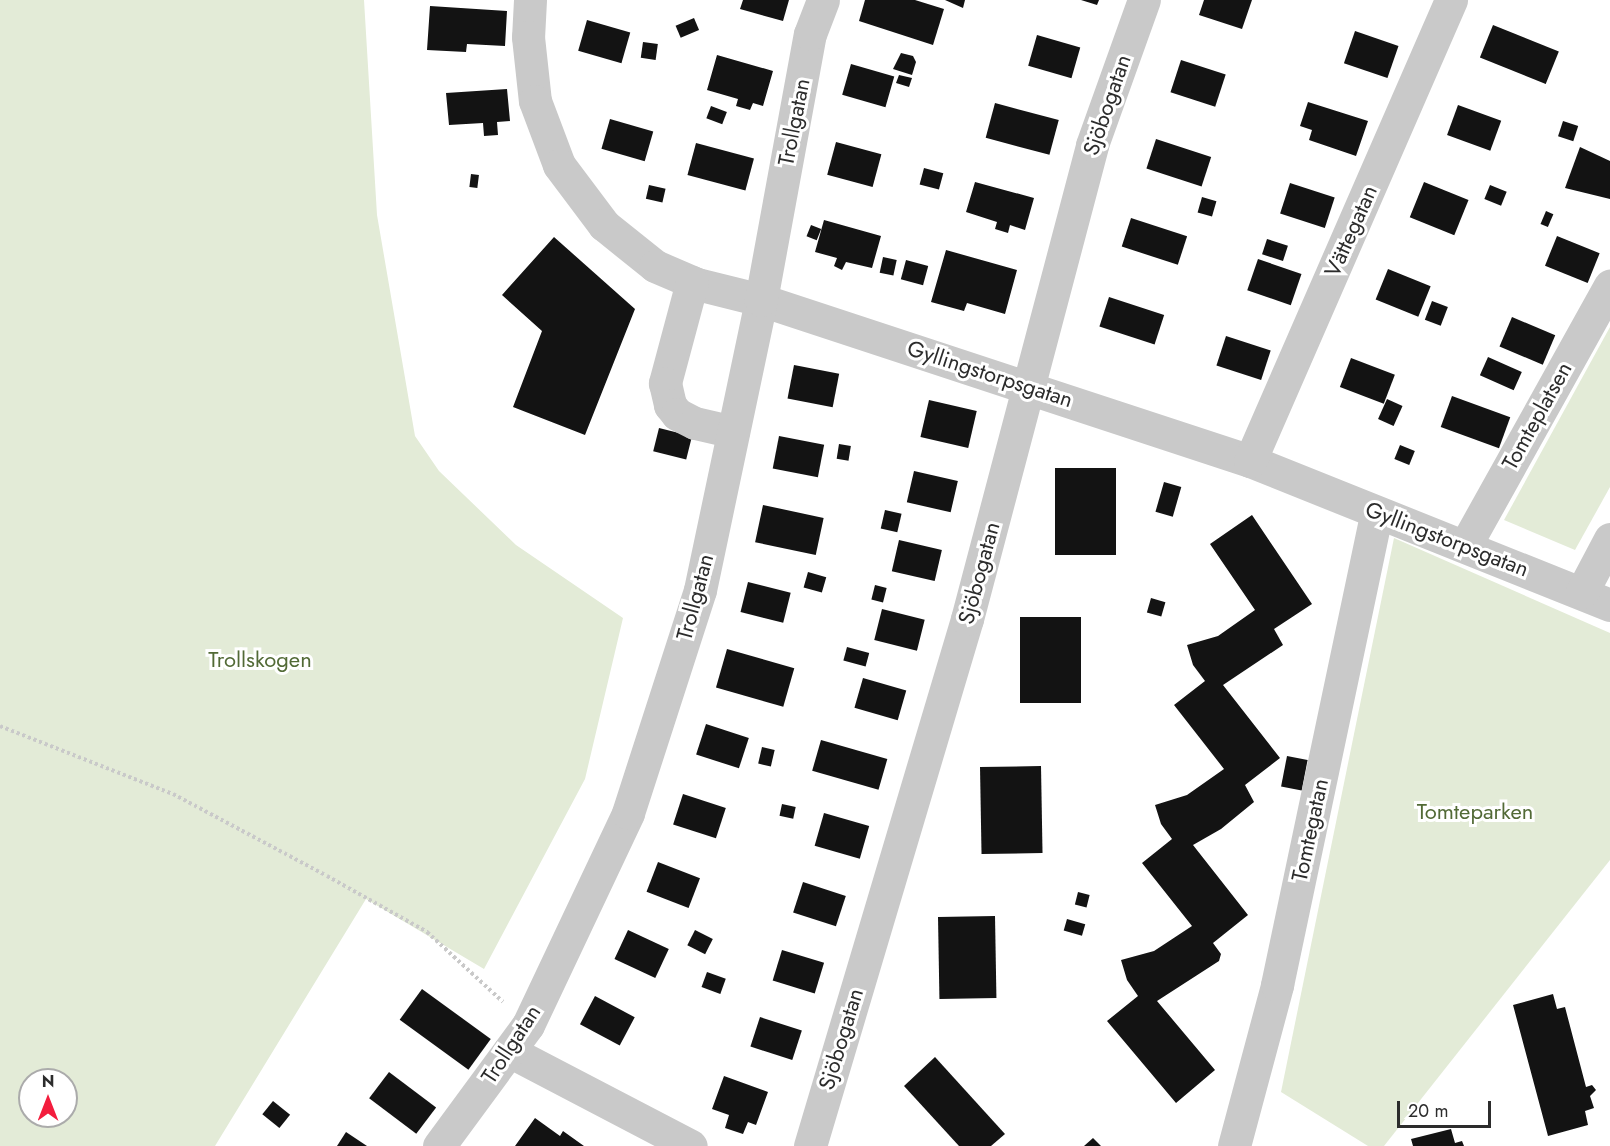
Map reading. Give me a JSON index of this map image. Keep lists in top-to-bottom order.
{
  "streets": {
    "street": [
      "Sjöbogatan",
      "Trollgatan",
      "Vättegatan",
      "Gyllingstorpsgatan",
      "Tomteplatsen",
      "Tomtegatan"
    ]
  },
  "crossings": [
    ["Sjöbogatan", "Gyllingstorpsgatan"],
    ["Trollgatan", "Gyllingstorpsgatan"],
    ["Vättegatan", "Gyllingstorpsgatan"],
    ["Gyllingstorpsgatan", "Tomteplatsen"],
    ["Gyllingstorpsgatan", "Tomtegatan"]
  ],
  "parks": ["Trollskogen", "Tomteparken"],
  "scale_bar": "20 m",
  "north": "top"
}
